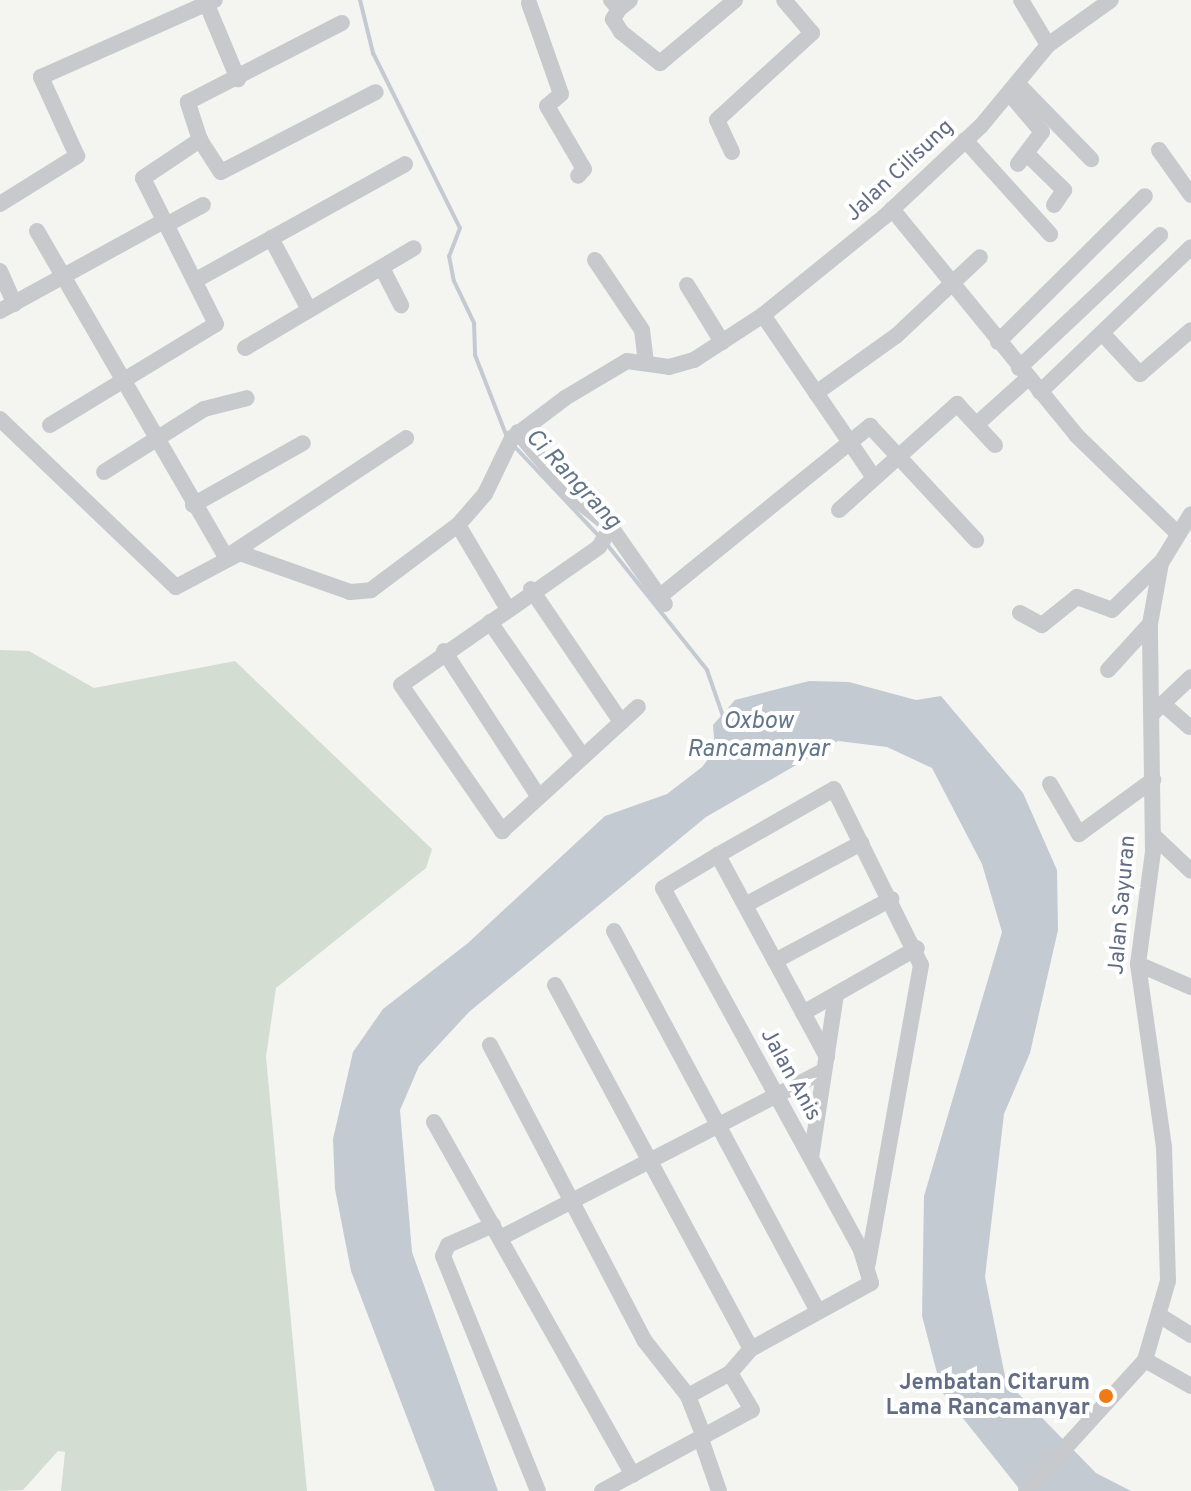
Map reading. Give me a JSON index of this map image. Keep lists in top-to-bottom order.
{
  "streets": {
    "street": ["Jalan Cilisung", "Jalan Sayuran", "Jalan Anis"]
  },
  "water": ["Ci Rangrang", "Oxbow Rancamanyar"],
  "places": ["Jembatan Citarum Lama Rancamanyar"]
}
